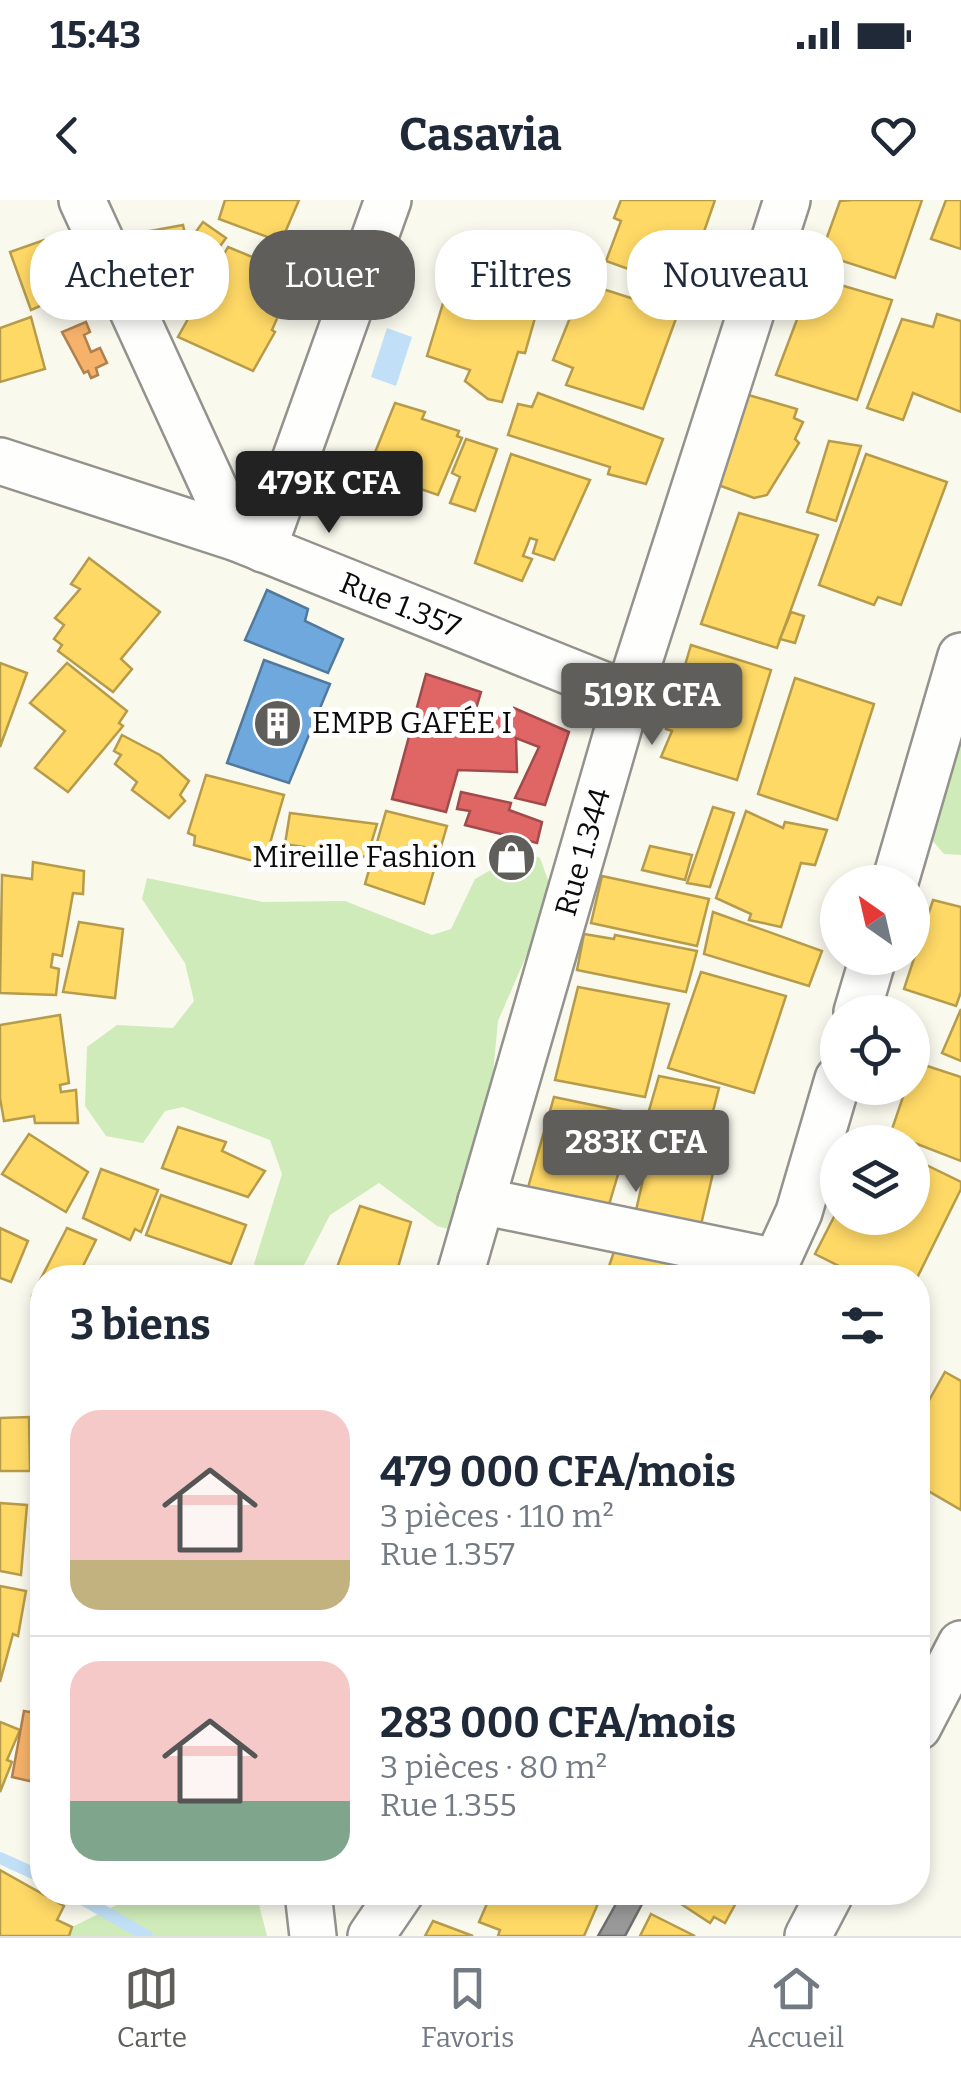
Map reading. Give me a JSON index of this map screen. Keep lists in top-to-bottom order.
{
  "streets": {
    "street": ["Rue 1.357", "Rue 1.344"]
  },
  "crossings": [
    ["Rue 1.357", "Rue 1.344"]
  ],
  "places": {
    "building": ["EMPB GAFÉE I"],
    "shop": ["Mireille Fashion"]
  },
  "north": "top left",
  "page": {
    "status": "15:43",
    "header": "Casavia",
    "chip": [
      "Acheter",
      "Louer",
      "Filtres",
      "Nouveau"
    ],
    "price": ["479K CFA", "519K CFA", "283K CFA"],
    "heading": "3 biens",
    "list": [
      {
        "name": "479 000 CFA/mois",
        "note": "3 pièces · 110 m² · Rue 1.357"
      },
      {
        "name": "283 000 CFA/mois",
        "note": "3 pièces · 80 m² · Rue 1.355"
      }
    ],
    "tabs": ["Carte", "Favoris", "Accueil"]
  }
}
